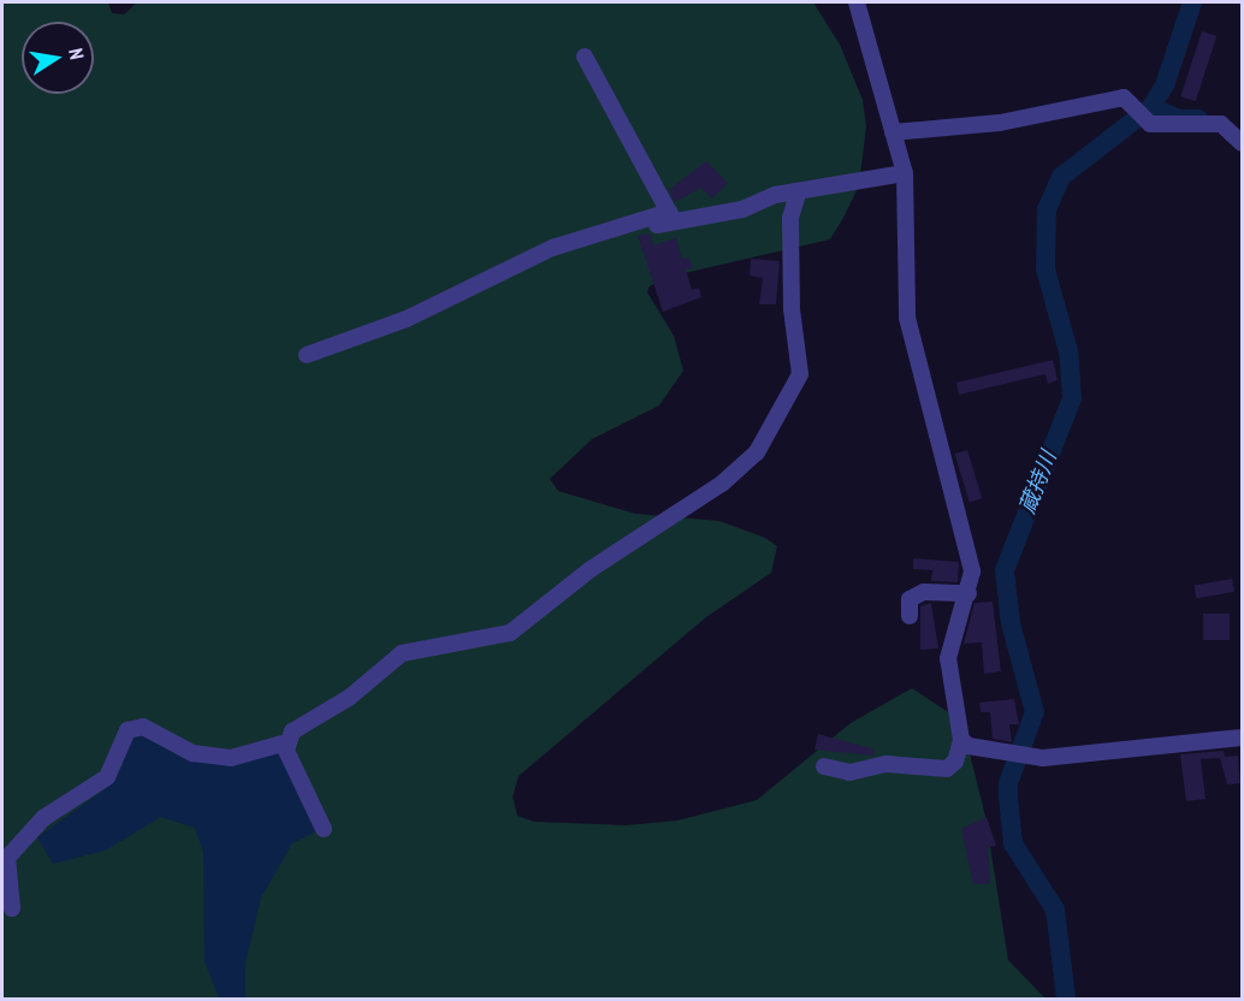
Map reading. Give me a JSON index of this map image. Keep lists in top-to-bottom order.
{
  "water": ["蔵持川"],
  "north": "right"
}
